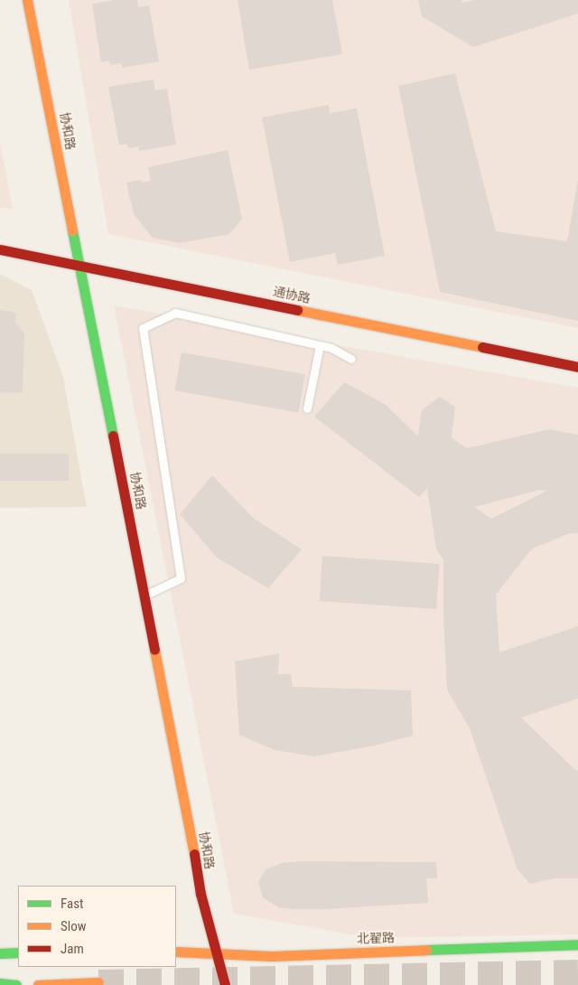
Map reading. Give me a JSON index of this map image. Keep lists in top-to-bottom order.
{
  "streets": {
    "main road": ["协和路", "通协路", "北翟路"]
  },
  "crossings": [
    ["协和路", "通协路"],
    ["协和路", "北翟路"]
  ],
  "legend": ["Fast", "Slow", "Jam"]
}
